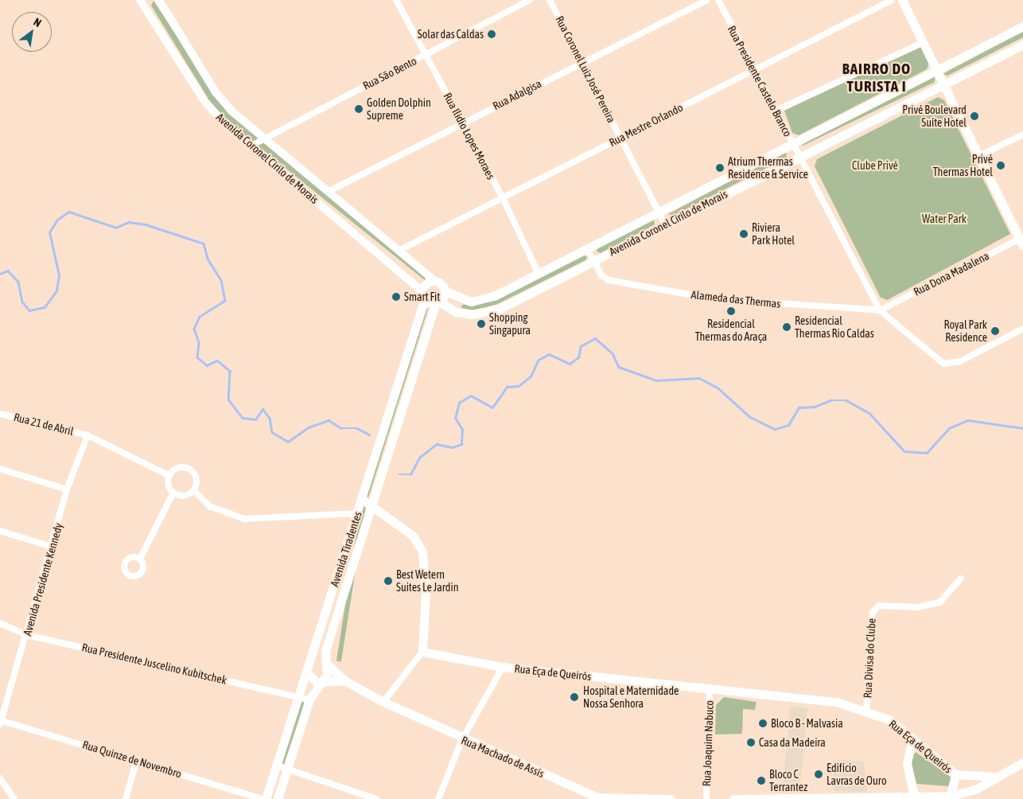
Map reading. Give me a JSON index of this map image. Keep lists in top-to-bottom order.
{
  "streets": {
    "main road": [
      "Avenida Coronel Cirilo de Morais",
      "Avenida Tiradentes",
      "Rua Eça de Queirós",
      "Rua Machado de Assis"
    ],
    "street": [
      "Rua Coronel Luiz José Pereira",
      "Rua São Bento",
      "Rua Presidente Castelo Branco",
      "Rua Adalgisa",
      "Rua Mestre Orlando",
      "Rua Ilidio Lopes Moraes",
      "Rua Dona Madalena",
      "Alameda das Thermas",
      "Rua 21 de Abril",
      "Avenida Presidente Kennedy",
      "Rua Divisa do Clube",
      "Rua Presidente Juscelino Kubitschek",
      "Rua Joaquim Nabuco",
      "Rua Quinze de Novembro"
    ]
  },
  "crossings": [
    ["Rua Coronel Luiz José Pereira", "Rua Adalgisa"],
    ["Rua Coronel Luiz José Pereira", "Rua Mestre Orlando"],
    ["Rua Coronel Luiz José Pereira", "Avenida Coronel Cirilo de Morais"],
    ["Rua São Bento", "Rua Ilidio Lopes Moraes"],
    ["Rua São Bento", "Avenida Coronel Cirilo de Morais"],
    ["Rua Presidente Castelo Branco", "Rua Mestre Orlando"],
    ["Rua Presidente Castelo Branco", "Avenida Coronel Cirilo de Morais"],
    ["Rua Presidente Castelo Branco", "Rua Dona Madalena"],
    ["Rua Presidente Castelo Branco", "Alameda das Thermas"],
    ["Rua Adalgisa", "Rua Ilidio Lopes Moraes"],
    ["Rua Adalgisa", "Avenida Coronel Cirilo de Morais"],
    ["Rua Mestre Orlando", "Rua Ilidio Lopes Moraes"],
    ["Rua Mestre Orlando", "Avenida Coronel Cirilo de Morais"],
    ["Rua Ilidio Lopes Moraes", "Avenida Coronel Cirilo de Morais"],
    ["Avenida Coronel Cirilo de Morais", "Alameda das Thermas"],
    ["Avenida Coronel Cirilo de Morais", "Avenida Tiradentes"],
    ["Rua Dona Madalena", "Alameda das Thermas"],
    ["Rua 21 de Abril", "Avenida Presidente Kennedy"],
    ["Avenida Tiradentes", "Rua Presidente Juscelino Kubitschek"],
    ["Avenida Tiradentes", "Rua Machado de Assis"],
    ["Avenida Tiradentes", "Rua Quinze de Novembro"],
    ["Avenida Presidente Kennedy", "Rua Presidente Juscelino Kubitschek"],
    ["Avenida Presidente Kennedy", "Rua Quinze de Novembro"],
    ["Rua Divisa do Clube", "Rua Eça de Queirós"],
    ["Rua Eça de Queirós", "Rua Joaquim Nabuco"]
  ],
  "districts": ["BAIRRO DO TURISTA I"],
  "parks": ["Clube Privé", "Water Park"],
  "places": [
    "Solar das Caldas",
    "Golden Dolphin Supreme",
    "Privé Boulevard Suíte Hotel",
    "Privé Thermas Hotel",
    "Atrium Thermas Residence & Service",
    "Riviera Park Hotel",
    "Smart Fit",
    "Residencial Thermas do Araça",
    "Shopping Singapura",
    "Residencial Thermas Rio Caldas",
    "Royal Park Residence",
    "Best Wetern Suites Le Jardin",
    "Hospital e Maternidade Nossa Senhora",
    "Bloco B - Malvasia",
    "Casa da Madeira",
    "Edifício Lavras de Ouro",
    "Bloco C Terrantez"
  ],
  "north": "top right"
}
